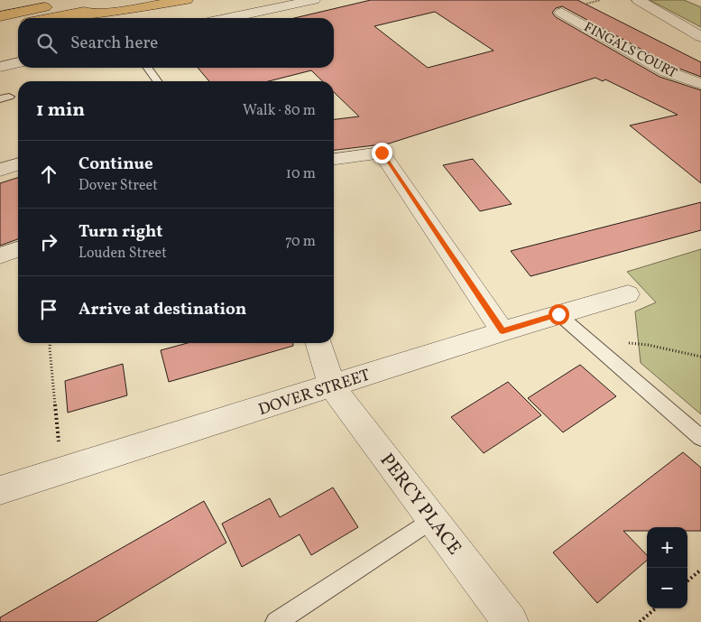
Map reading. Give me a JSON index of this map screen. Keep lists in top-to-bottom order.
{
  "streets": {
    "street": ["FINGALS COURT", "DOVER STREET", "PERCY PLACE"]
  },
  "crossings": [
    ["DOVER STREET", "PERCY PLACE"]
  ],
  "page": {
    "search": "Search here",
    "heading": ["1 min", "Walk · 80 m"],
    "list": [
      ["Continue", "Dover Street", "10 m"],
      ["Turn right", "Louden Street", "70 m"],
      "Arrive at destination"
    ],
    "map_buttons": ["+", "−"]
  }
}
